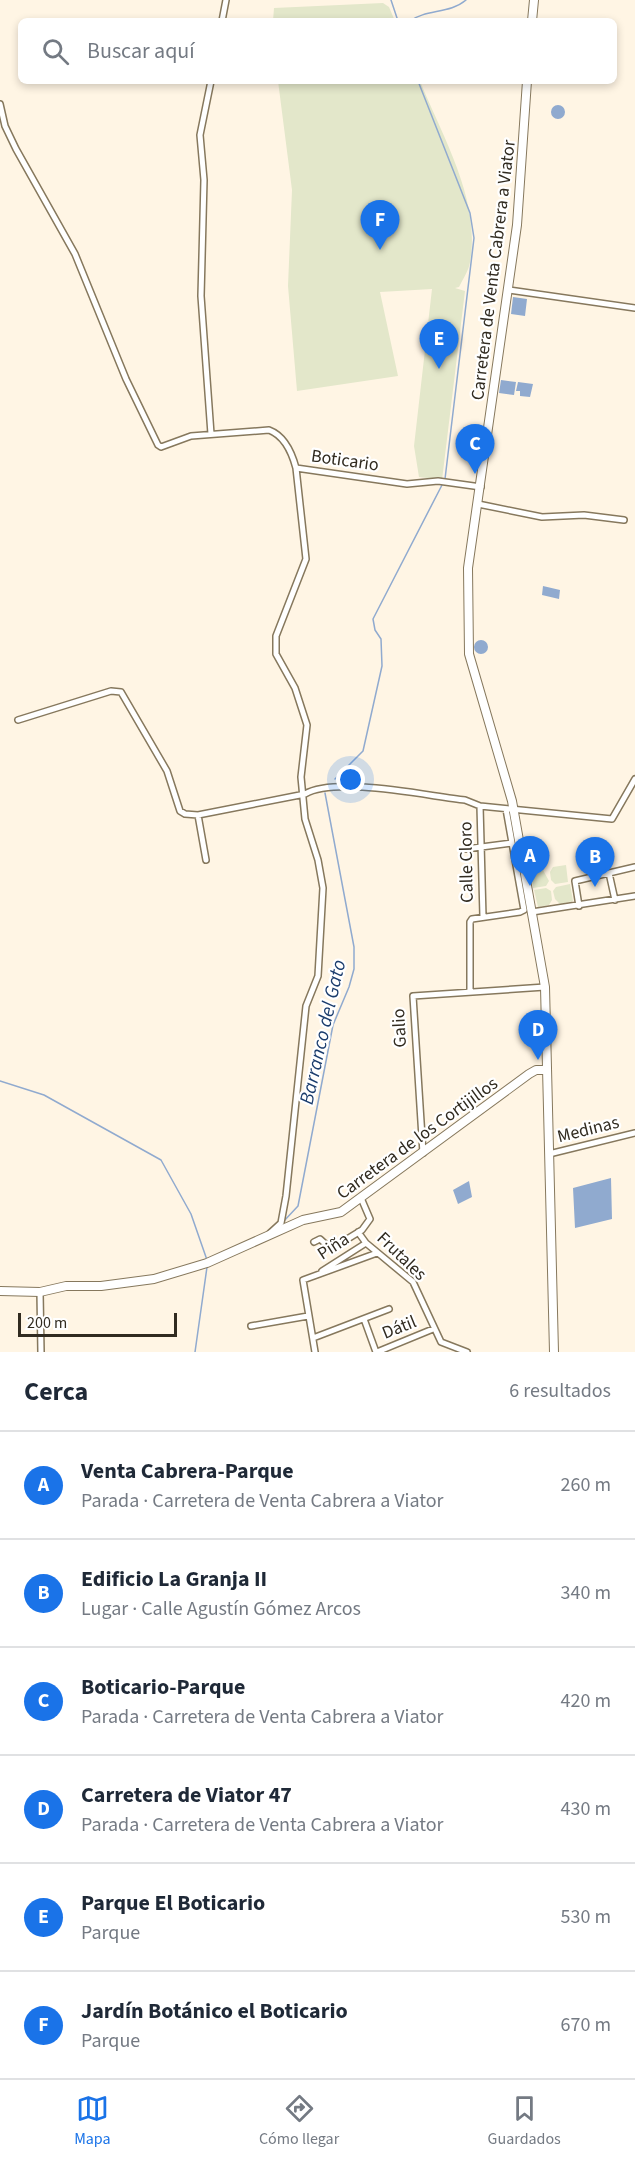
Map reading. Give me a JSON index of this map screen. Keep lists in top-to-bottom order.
{
  "streets": {
    "street": [
      "Carretera de Venta Cabrera a Viator",
      "Boticario",
      "Calle Cloro",
      "Galio",
      "Medinas",
      "Carretera de los Cortijillos",
      "Piña",
      "Frutales",
      "Dátil"
    ]
  },
  "crossings": [
    ["Carretera de Venta Cabrera a Viator", "Boticario"],
    ["Carretera de Venta Cabrera a Viator", "Galio"],
    ["Carretera de Venta Cabrera a Viator", "Medinas"],
    ["Carretera de Venta Cabrera a Viator", "Carretera de los Cortijillos"],
    ["Galio", "Carretera de los Cortijillos"],
    ["Piña", "Frutales"],
    ["Frutales", "Dátil"]
  ],
  "water": ["Barranco del Gato"],
  "scale_bar": "200 m",
  "page": {
    "search": "Buscar aquí",
    "pins": [
      "F",
      "E",
      "C",
      "A",
      "B",
      "D"
    ],
    "scale": "200 m",
    "heading": ["Cerca", "6 resultados"],
    "list": [
      {
        "mark": "A",
        "name": "Venta Cabrera-Parque",
        "note": "Parada · Carretera de Venta Cabrera a Viator",
        "value": "260 m"
      },
      {
        "mark": "B",
        "name": "Edificio La Granja II",
        "note": "Lugar · Calle Agustín Gómez Arcos",
        "value": "340 m"
      },
      {
        "mark": "C",
        "name": "Boticario-Parque",
        "note": "Parada · Carretera de Venta Cabrera a Viator",
        "value": "420 m"
      },
      {
        "mark": "D",
        "name": "Carretera de Viator 47",
        "note": "Parada · Carretera de Venta Cabrera a Viator",
        "value": "430 m"
      },
      {
        "mark": "E",
        "name": "Parque El Boticario",
        "note": "Parque",
        "value": "530 m"
      },
      {
        "mark": "F",
        "name": "Jardín Botánico el Boticario",
        "note": "Parque",
        "value": "670 m"
      }
    ],
    "nav": ["Mapa", "Cómo llegar", "Guardados"]
  }
}
